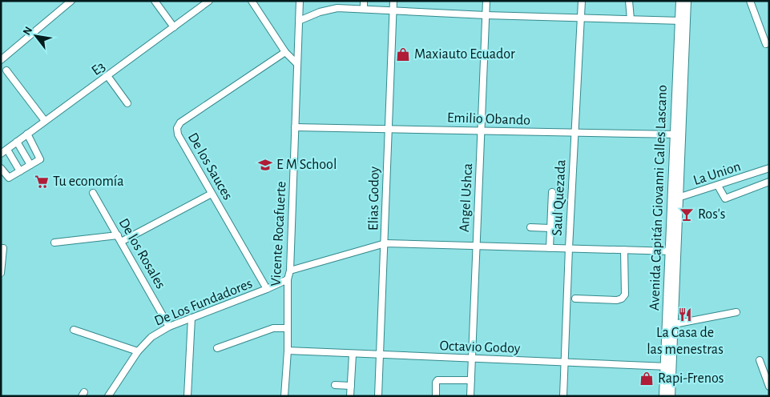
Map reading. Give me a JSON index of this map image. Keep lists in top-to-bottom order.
{
  "streets": {
    "main road": ["Avenida Capitán Giovanni Calles Lascano"],
    "street": [
      "E3",
      "Emilio Obando",
      "De los Sauces",
      "La Union",
      "Angel Ushca",
      "Saul Quezada",
      "Elias Godoy",
      "Vicente Rocafuerte",
      "De los Rosales",
      "De Los Fundadores",
      "Octavio Godoy"
    ]
  },
  "crossings": [
    ["Emilio Obando", "Angel Ushca"],
    ["Emilio Obando", "Saul Quezada"],
    ["Emilio Obando", "Elias Godoy"],
    ["Emilio Obando", "Vicente Rocafuerte"],
    ["De los Sauces", "De Los Fundadores"],
    ["Angel Ushca", "Octavio Godoy"],
    ["Saul Quezada", "Octavio Godoy"],
    ["Avenida Capitán Giovanni Calles Lascano", "Octavio Godoy"],
    ["Elias Godoy", "Octavio Godoy"],
    ["Vicente Rocafuerte", "De Los Fundadores"],
    ["Vicente Rocafuerte", "Octavio Godoy"],
    ["De los Rosales", "De Los Fundadores"]
  ],
  "places": {
    "shop": ["Maxiauto Ecuador", "Rapi-Frenos"],
    "school or university": ["E M School"],
    "supermarket": ["Tu economía"],
    "bar": ["Ros's"],
    "restaurant": ["La Casa de las menestras"]
  },
  "north": "top left"
}
